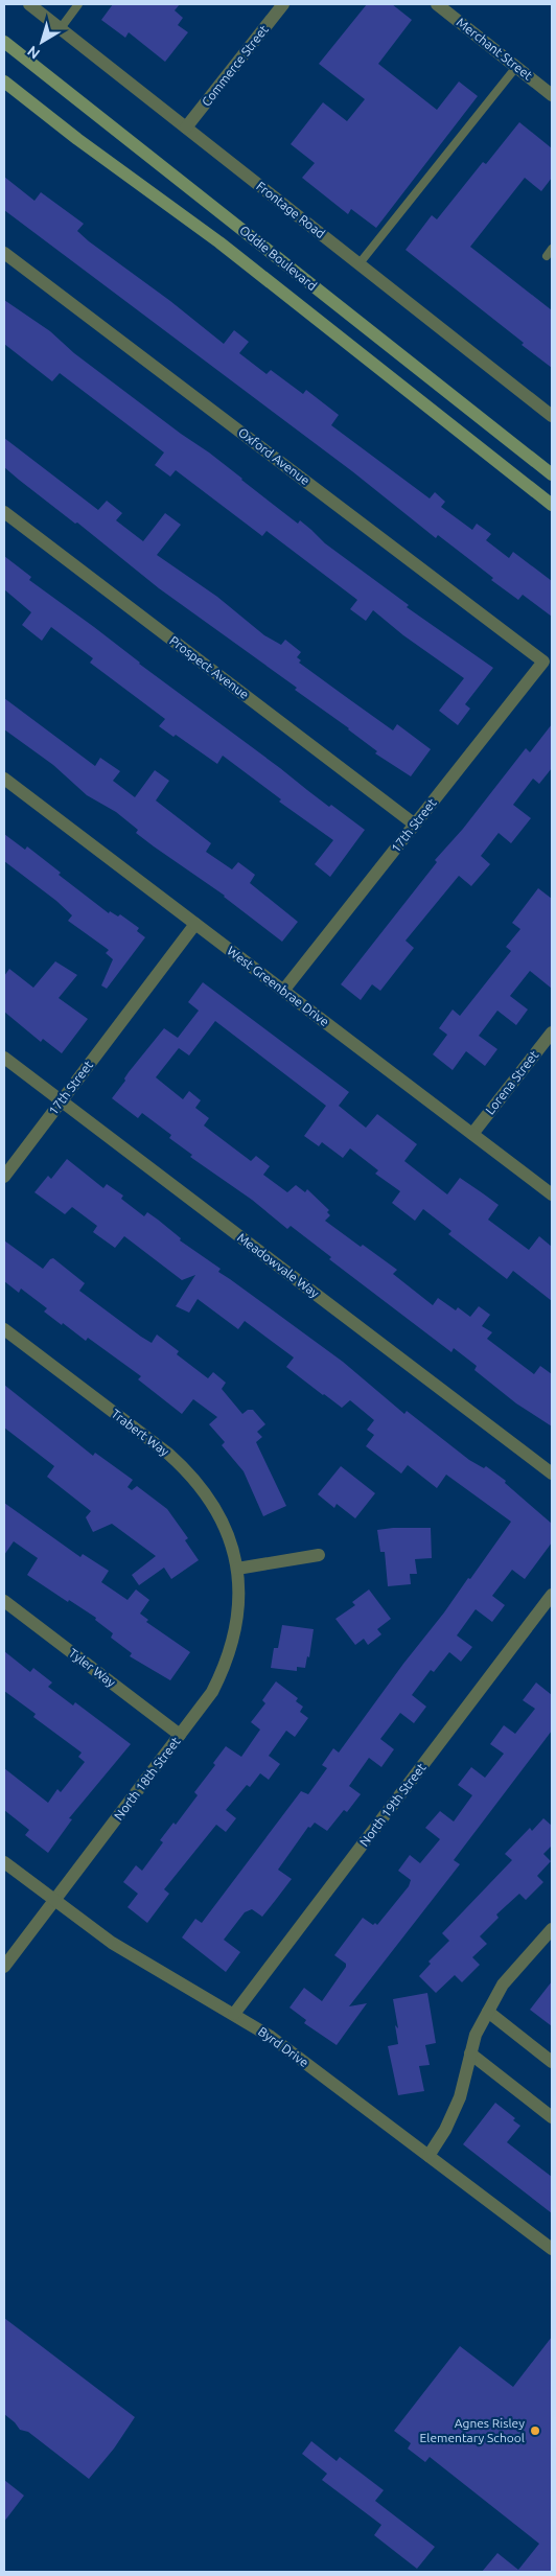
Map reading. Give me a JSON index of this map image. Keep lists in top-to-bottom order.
{
  "streets": {
    "main road": ["Oddie Boulevard"],
    "street": [
      "Merchant Street",
      "Commerce Street",
      "Frontage Road",
      "Oxford Avenue",
      "Prospect Avenue",
      "17th Street",
      "West Greenbrae Drive",
      "Lorena Street",
      "Meadowvale Way",
      "Trabert Way",
      "Tyler Way",
      "North 18th Street",
      "North 19th Street",
      "Byrd Drive"
    ]
  },
  "crossings": [
    ["Commerce Street", "Frontage Road"],
    ["Oxford Avenue", "17th Street"],
    ["Prospect Avenue", "17th Street"],
    ["17th Street", "West Greenbrae Drive"],
    ["17th Street", "Meadowvale Way"],
    ["West Greenbrae Drive", "Lorena Street"],
    ["Trabert Way", "North 18th Street"],
    ["Tyler Way", "North 18th Street"],
    ["North 18th Street", "Byrd Drive"],
    ["North 19th Street", "Byrd Drive"]
  ],
  "places": ["Agnes Risley Elementary School"],
  "north": "bottom left"
}
